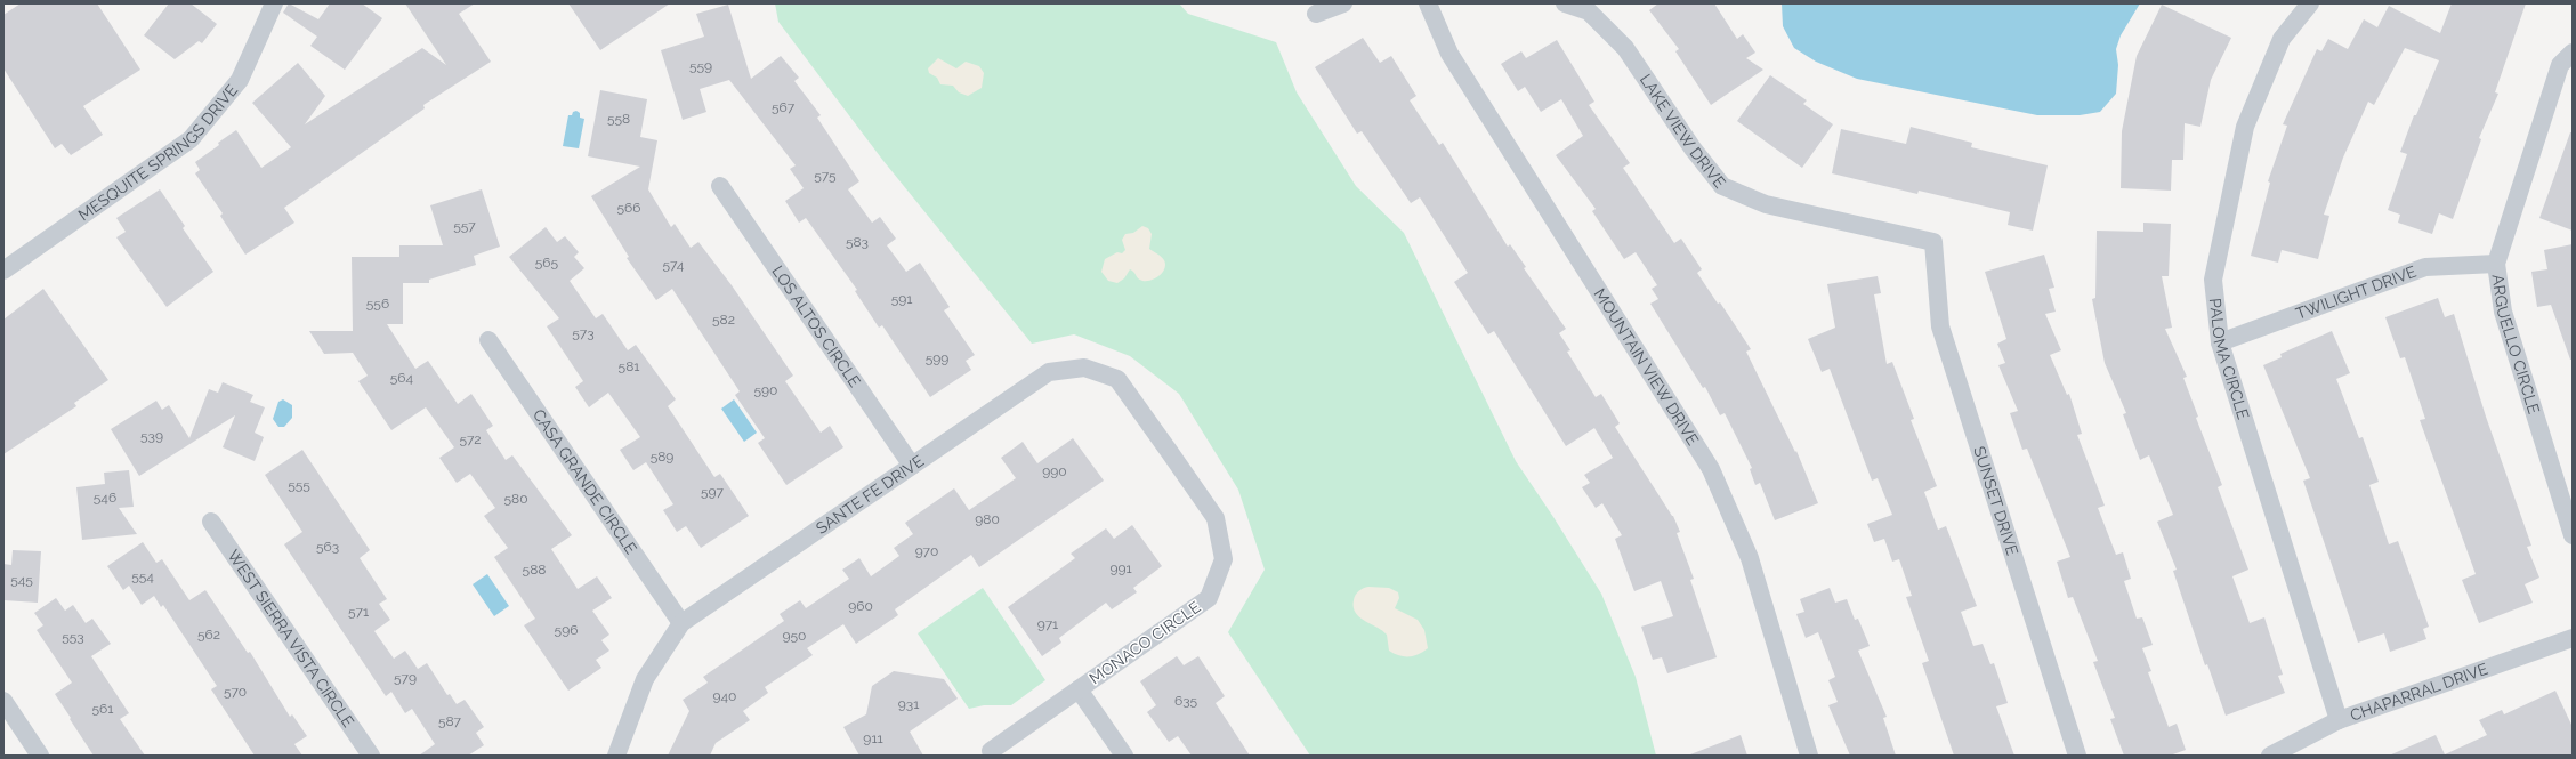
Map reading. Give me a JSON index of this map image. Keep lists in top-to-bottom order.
{
  "streets": {
    "street": [
      "LAKE VIEW DRIVE",
      "MESQUITE SPRINGS DRIVE",
      "TWILIGHT DRIVE",
      "LOS ALTOS CIRCLE",
      "ARGUELLO CIRCLE",
      "PALOMA CIRCLE",
      "MOUNTAIN VIEW DRIVE",
      "CASA GRANDE CIRCLE",
      "SANTE FE DRIVE",
      "SUNSET DRIVE",
      "WEST SIERRA VISTA CIRCLE",
      "MONACO CIRCLE",
      "CHAPARRAL DRIVE"
    ]
  },
  "crossings": [
    ["LAKE VIEW DRIVE", "SUNSET DRIVE"],
    ["TWILIGHT DRIVE", "ARGUELLO CIRCLE"],
    ["TWILIGHT DRIVE", "PALOMA CIRCLE"],
    ["LOS ALTOS CIRCLE", "SANTE FE DRIVE"],
    ["PALOMA CIRCLE", "CHAPARRAL DRIVE"],
    ["CASA GRANDE CIRCLE", "SANTE FE DRIVE"],
    ["SANTE FE DRIVE", "MONACO CIRCLE"]
  ],
  "house_numbers": [
    "559",
    "567",
    "558",
    "575",
    "566",
    "557",
    "583",
    "565",
    "574",
    "591",
    "556",
    "582",
    "573",
    "599",
    "581",
    "564",
    "590",
    "539",
    "572",
    "589",
    "990",
    "555",
    "597",
    "546",
    "580",
    "980",
    "563",
    "970",
    "991",
    "588",
    "554",
    "545",
    "960",
    "571",
    "971",
    "596",
    "562",
    "950",
    "553",
    "579",
    "570",
    "940",
    "635",
    "931",
    "561",
    "587",
    "911"
  ]
}
